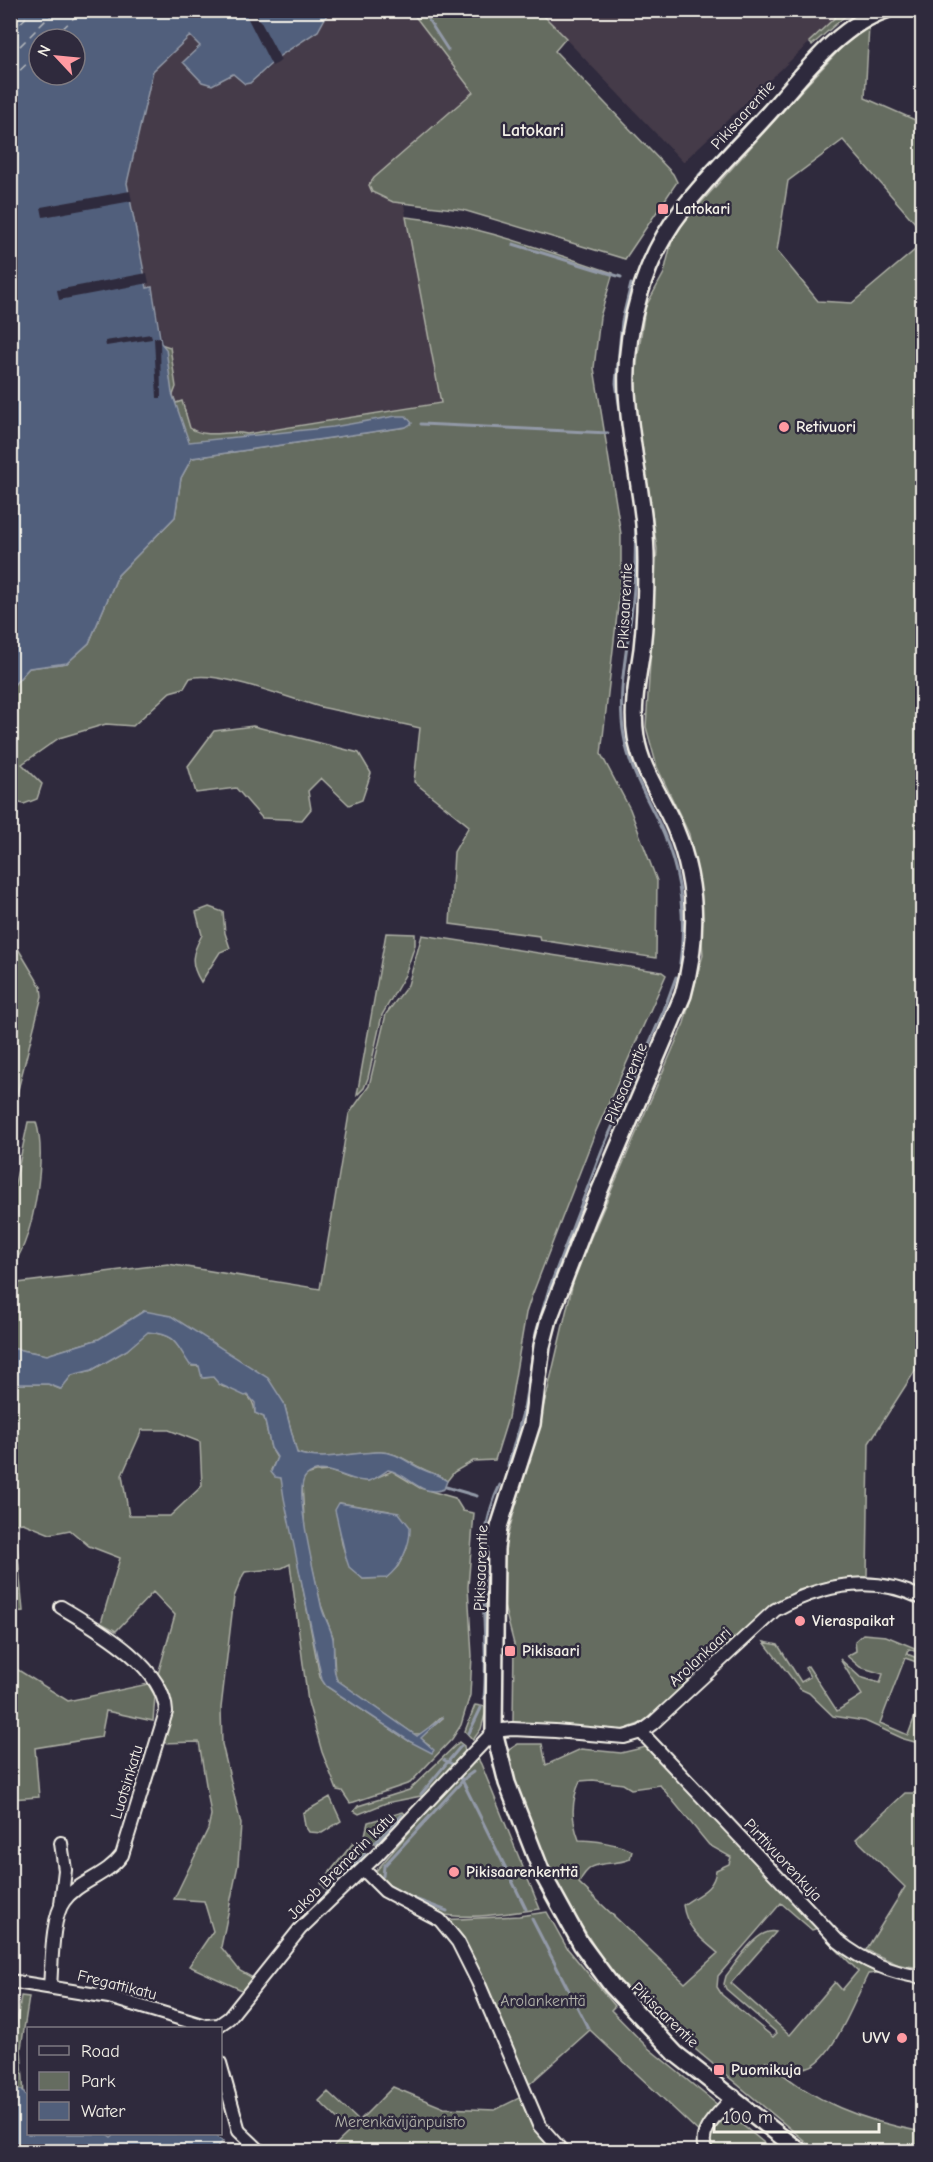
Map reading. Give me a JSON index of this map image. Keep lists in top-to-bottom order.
{
  "streets": {
    "street": [
      "Pikisaarentie",
      "Arolankaari",
      "Luotsinkatu",
      "Pirttivuorenkuja",
      "Jakob Bremerin katu",
      "Fregattikatu"
    ]
  },
  "crossings": [
    ["Pikisaarentie", "Jakob Bremerin katu"],
    ["Arolankaari", "Pirttivuorenkuja"]
  ],
  "districts": ["Latokari"],
  "parks": ["Arolankenttä", "Merenkävijänpuisto"],
  "places": {
    "transit": ["Latokari", "Pikisaari", "Puomikuja"],
    "other": [
      "Retivuori",
      "Vieraspaikat",
      "Pikisaarenkenttä",
      "UVV"
    ]
  },
  "legend": ["Road", "Park", "Water"],
  "scale_bar": "100 m",
  "north": "top left"
}
